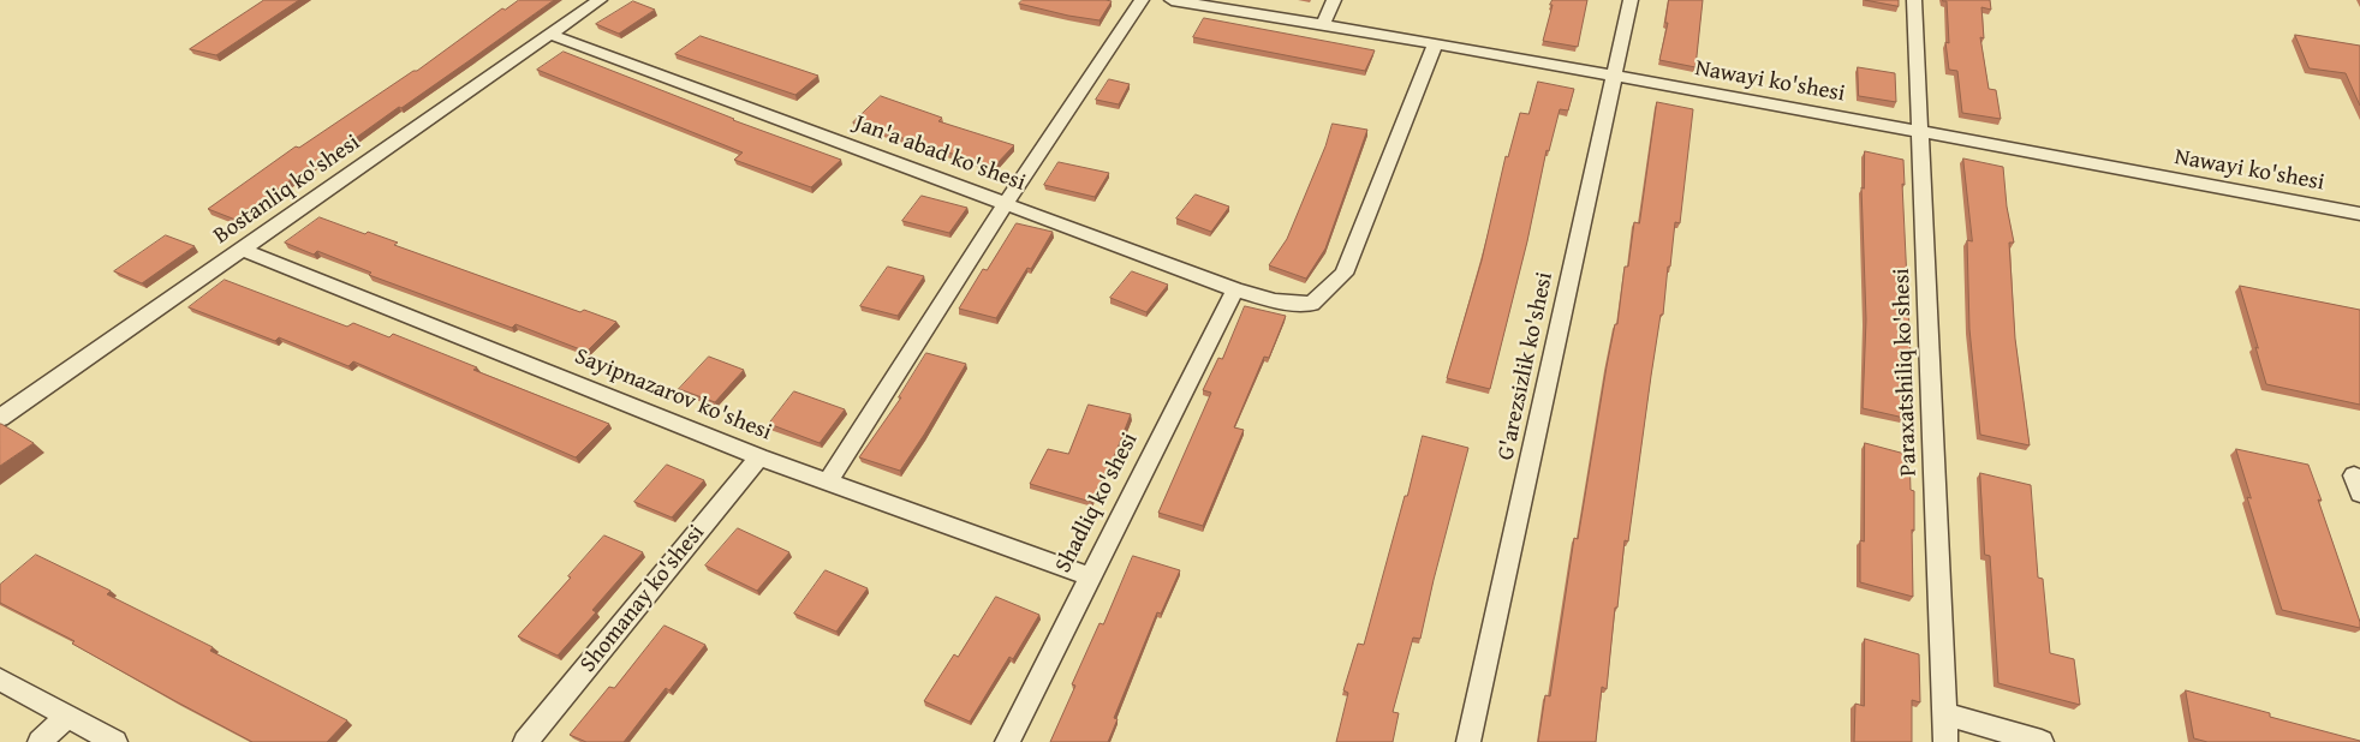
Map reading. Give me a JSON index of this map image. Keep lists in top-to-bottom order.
{
  "streets": {
    "street": [
      "Nawayi ko'shesi",
      "Jan'a abad ko'shesi",
      "Bostanliq ko'shesi",
      "G'arezsizlik ko'shesi",
      "Paraxatshiliq ko'shesi",
      "Sayipnazarov ko'shesi",
      "Shadliq ko'shesi",
      "Shomanay ko'shesi"
    ]
  },
  "crossings": [
    ["Nawayi ko'shesi", "G'arezsizlik ko'shesi"],
    ["Nawayi ko'shesi", "Paraxatshiliq ko'shesi"],
    ["Jan'a abad ko'shesi", "Bostanliq ko'shesi"],
    ["Jan'a abad ko'shesi", "Shadliq ko'shesi"],
    ["Bostanliq ko'shesi", "Sayipnazarov ko'shesi"],
    ["Sayipnazarov ko'shesi", "Shadliq ko'shesi"],
    ["Sayipnazarov ko'shesi", "Shomanay ko'shesi"]
  ]
}
